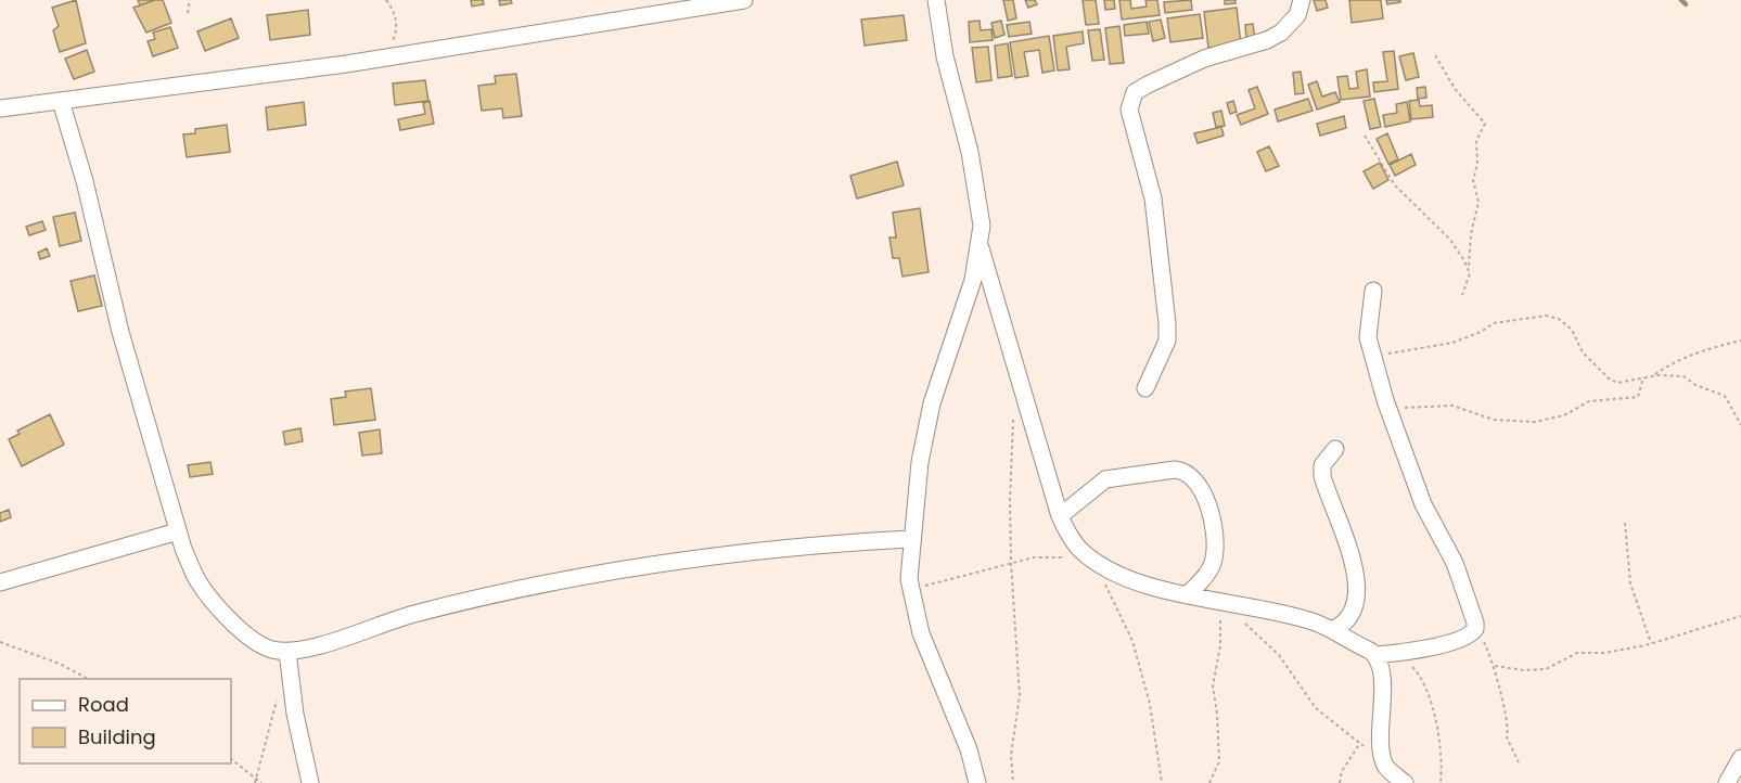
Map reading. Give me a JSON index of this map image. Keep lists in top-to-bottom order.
{
  "legend": ["Road", "Building"]
}
